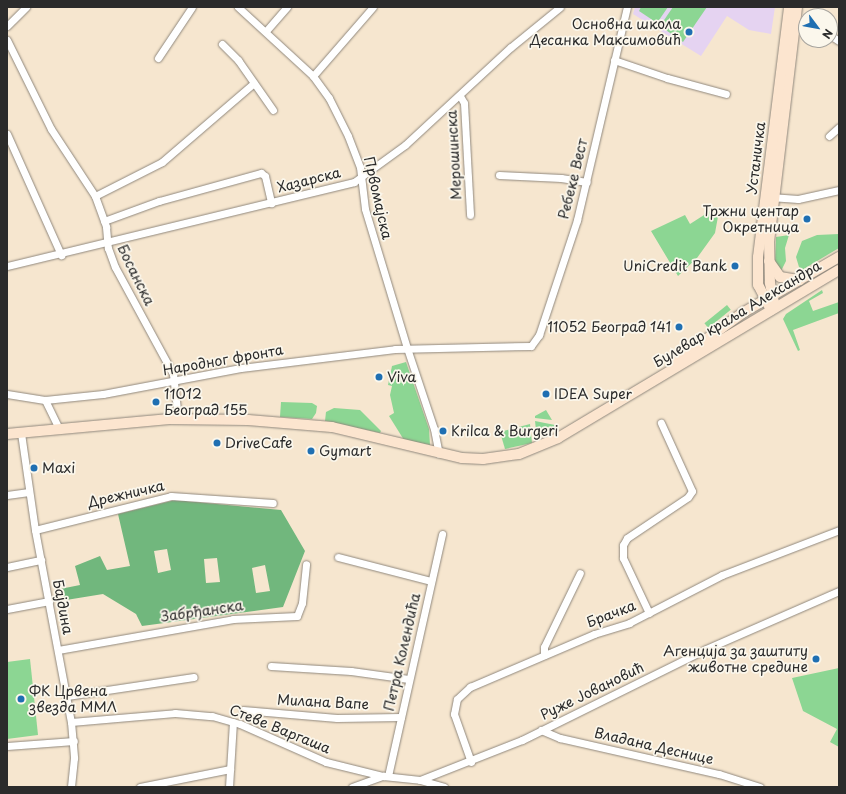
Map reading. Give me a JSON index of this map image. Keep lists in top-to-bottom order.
{
  "streets": {
    "main road": ["Устаничка", "Булевар краља Александра"],
    "street": [
      "Мерошинска",
      "Ребеке Вест",
      "Хазарска",
      "Првомајска",
      "Босанска",
      "Народног фронта",
      "Дрежничка",
      "Бајдина",
      "Забрђанска",
      "Брачка",
      "Петра Колендића",
      "Руже Јовановић",
      "Милана Вапе",
      "Стеве Варгаша",
      "Владана Деснице"
    ]
  },
  "crossings": [
    ["Мерошинска", "Хазарска"],
    ["Устаничка", "Булевар краља Александра"],
    ["Ребеке Вест", "Народног фронта"],
    ["Хазарска", "Првомајска"],
    ["Хазарска", "Босанска"],
    ["Првомајска", "Булевар краља Александра"],
    ["Првомајска", "Народног фронта"],
    ["Босанска", "Булевар краља Александра"],
    ["Босанска", "Народног фронта"],
    ["Булевар краља Александра", "Бајдина"],
    ["Дрежничка", "Бајдина"],
    ["Бајдина", "Забрђанска"],
    ["Бајдина", "Стеве Варгаша"],
    ["Брачка", "Руже Јовановић"],
    ["Петра Колендића", "Милана Вапе"],
    ["Петра Колендића", "Стеве Варгаша"],
    ["Руже Јовановић", "Стеве Варгаша"],
    ["Руже Јовановић", "Владана Деснице"]
  ],
  "places": [
    "Основна школа Десанка Максимовић",
    "Тржни центар Окретница",
    "UniCredit Bank",
    "11052 Београд 141",
    "Viva",
    "IDEA Super",
    "11012 Београд 155",
    "Krilca & Burgeri",
    "DriveCafe",
    "Gymart",
    "Maxi",
    "Агенција за заштиту животне средине",
    "ФК Црвена звезда ММЛ"
  ],
  "north": "bottom right"
}
